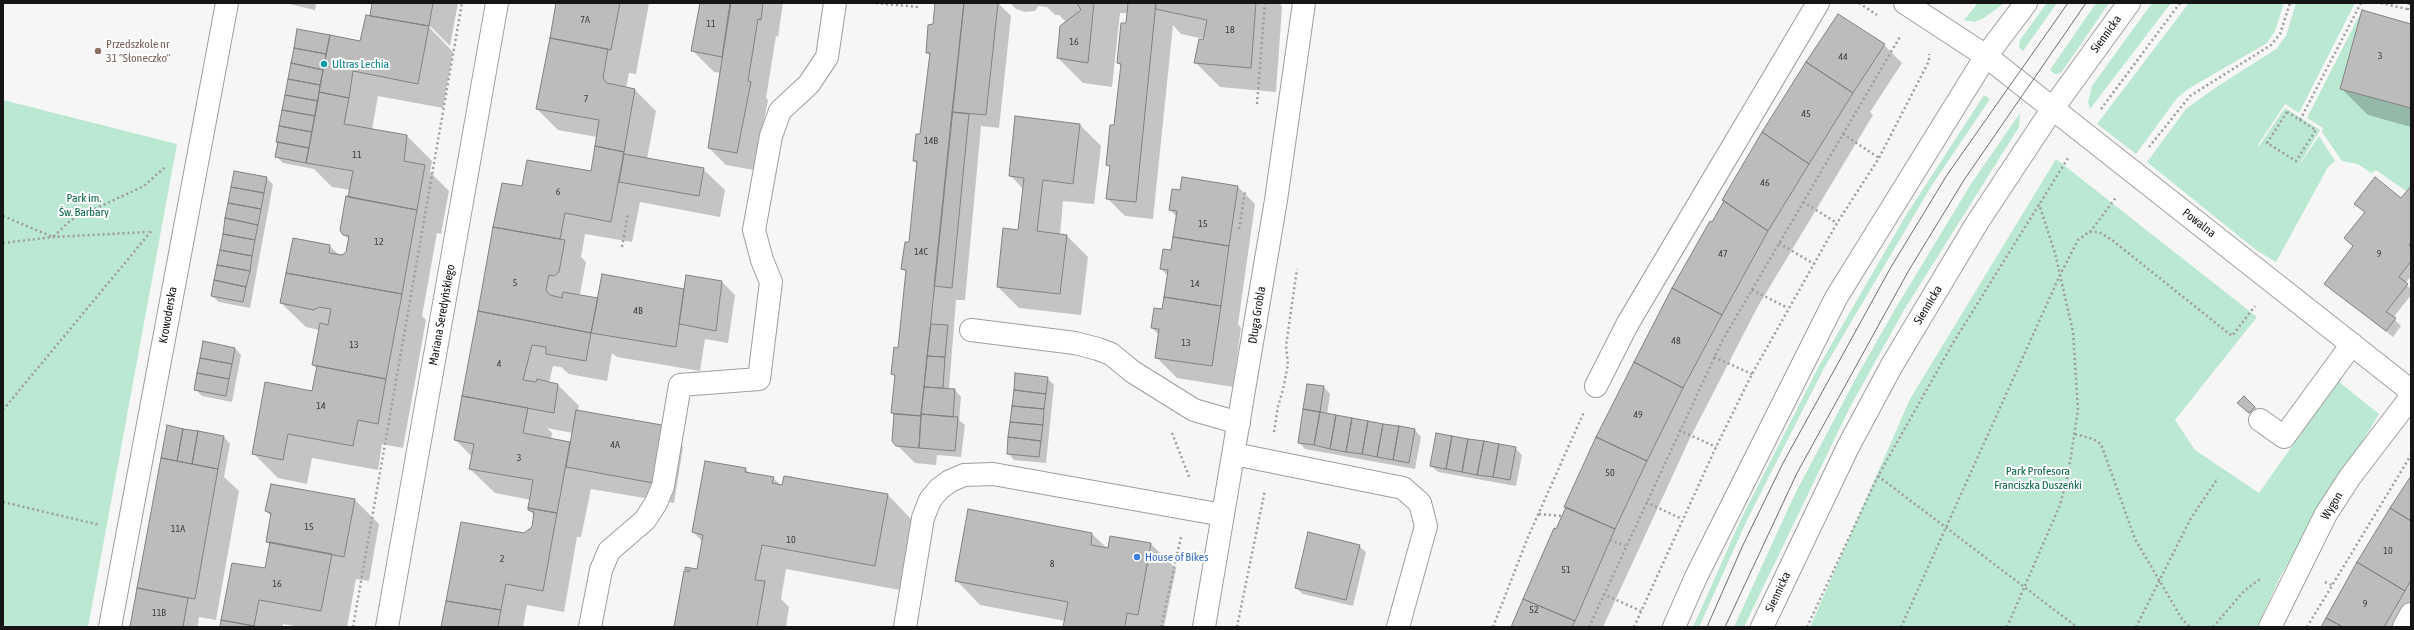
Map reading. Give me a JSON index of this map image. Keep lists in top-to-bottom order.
{
  "streets": {
    "street": [
      "Siennicka",
      "Powalna",
      "Krowoderska",
      "Mariana Seredyńskiego",
      "Długa Grobla",
      "Wygon"
    ]
  },
  "crossings": [
    ["Siennicka", "Powalna"]
  ],
  "parks": ["Park im. Św. Barbary", "Park Profesora Franciszka Duszeńki"],
  "places": ["Przedszkole nr 31 \"Słoneczko\"", "Ultras Lechia", "House of Bikes"],
  "house_numbers": [
    "7A",
    "11",
    "18",
    "16",
    "3",
    "44",
    "7",
    "45",
    "14B",
    "11",
    "46",
    "6",
    "15",
    "12",
    "14C",
    "47",
    "9",
    "5",
    "14",
    "4B",
    "48",
    "13",
    "13",
    "4",
    "14",
    "49",
    "4A",
    "3",
    "50",
    "15",
    "11A",
    "10",
    "10",
    "2",
    "8",
    "51",
    "16",
    "9",
    "52",
    "11B"
  ]
}
